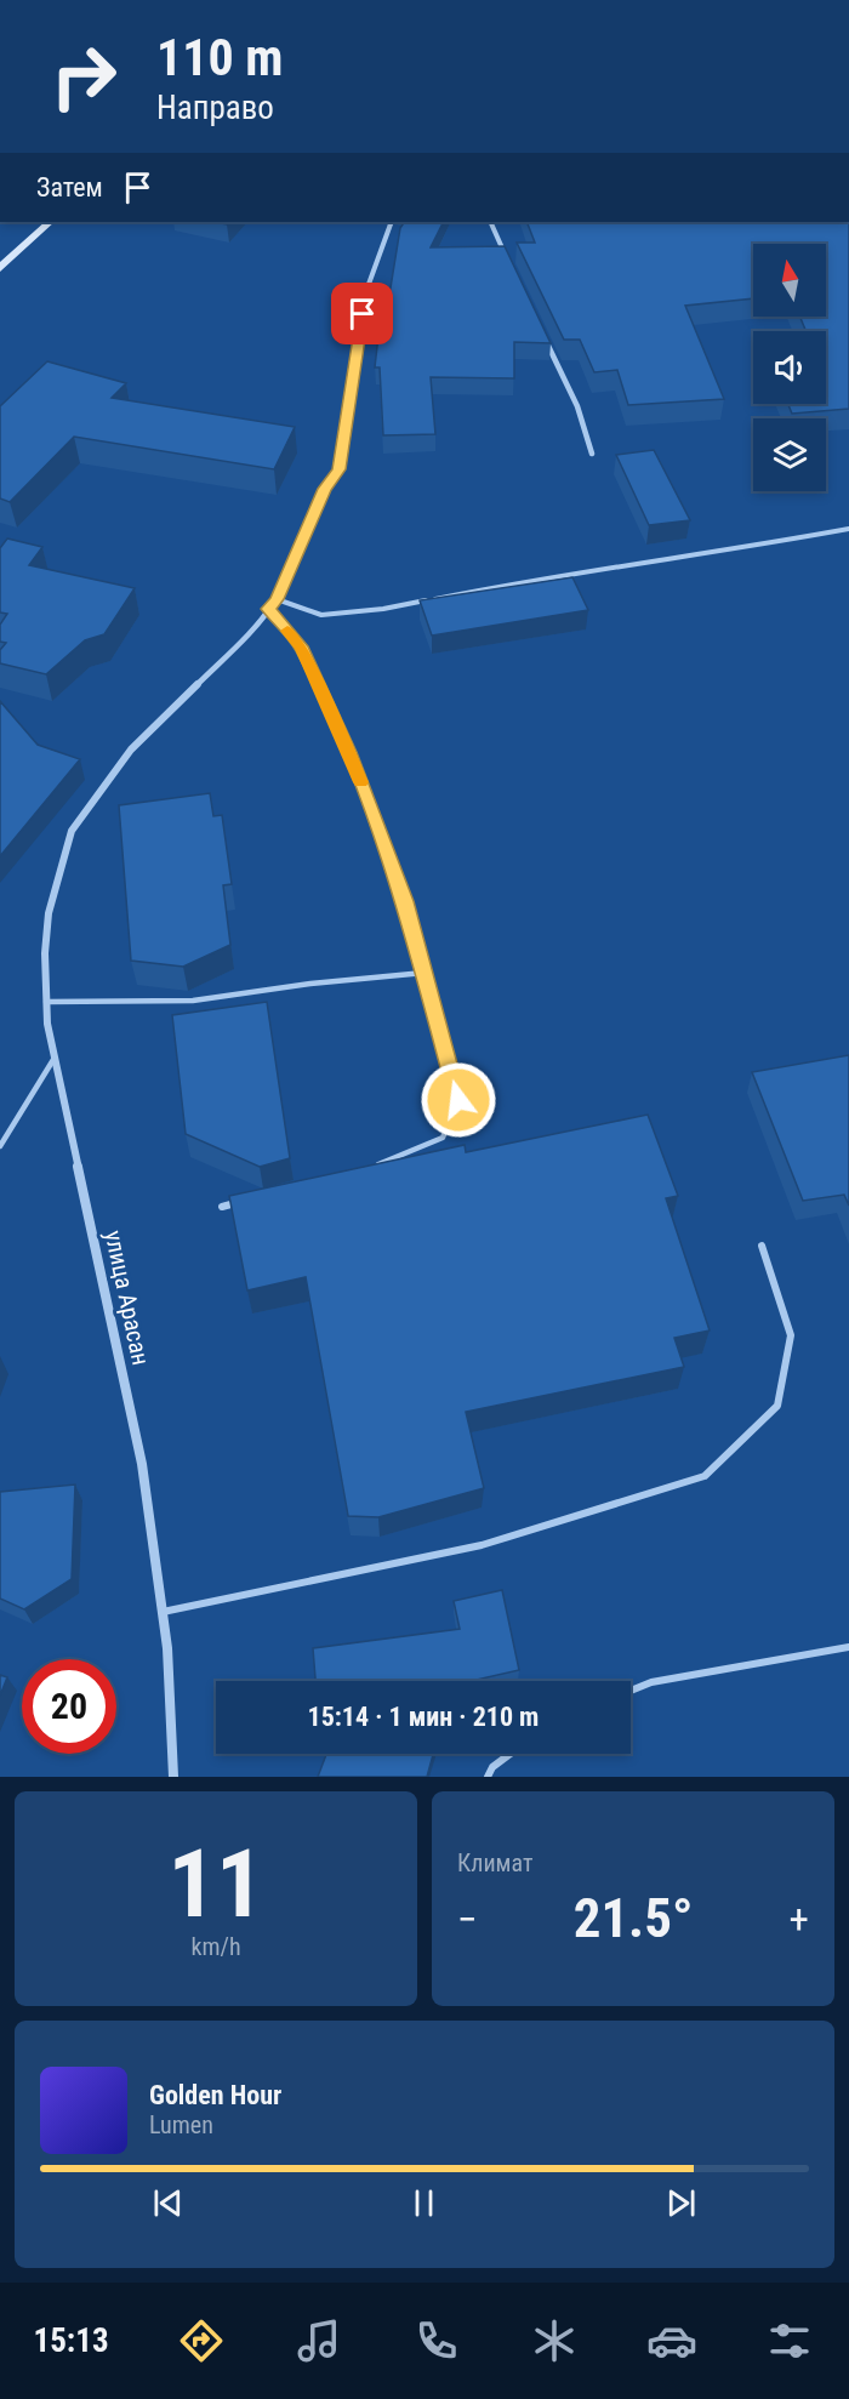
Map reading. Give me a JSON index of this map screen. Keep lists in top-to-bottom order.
{
  "streets": {
    "street": ["улица Арасан"]
  },
  "north": "top",
  "page": {
    "turn": ["110 m", "Направо"],
    "then": "Затем",
    "limit": "20",
    "trip": "15:14 · 1 мин · 210 m",
    "tile": [
      ["11", "km/h"],
      "Климат"
    ],
    "heat": ["−", "21.5°", "+"],
    "song": ["Golden Hour", "Lumen"],
    "tabs": "15:13"
  }
}
